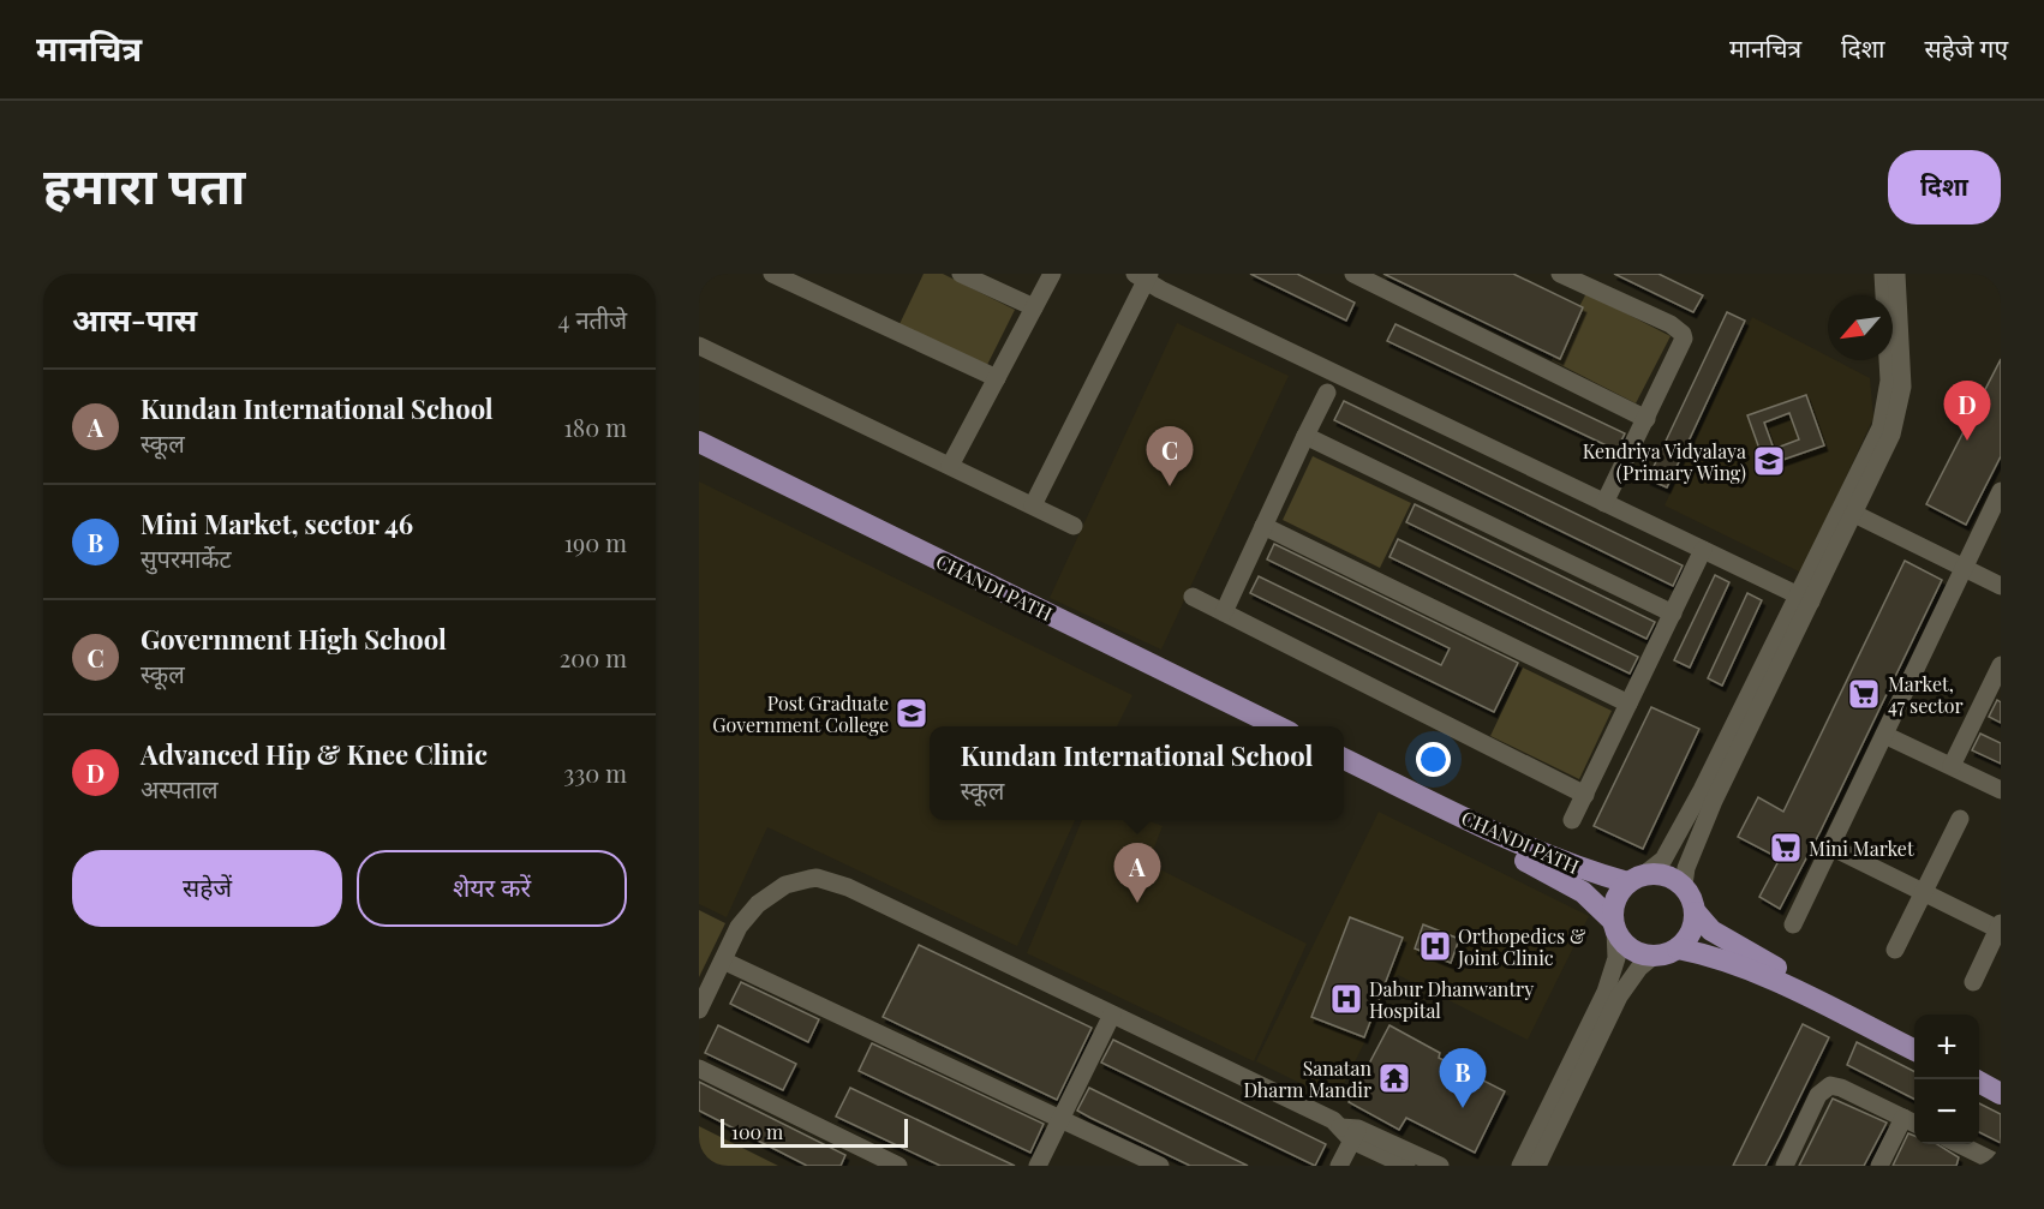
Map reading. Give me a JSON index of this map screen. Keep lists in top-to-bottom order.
{
  "streets": {
    "main road": ["CHANDI PATH"]
  },
  "places": {
    "school or university": ["Kendriya Vidyalaya (Primary Wing)", "Post Graduate Government College"],
    "supermarket": ["Market, 47 sector", "Mini Market"],
    "hospital": ["Orthopedics & Joint Clinic", "Dabur Dhanwantry Hospital"],
    "temple": ["Sanatan Dharm Mandir"]
  },
  "scale_bar": "100 m",
  "north": "bottom left",
  "page": {
    "header": "मानचित्र",
    "nav": ["मानचित्र", "दिशा", "सहेजे गए"],
    "title": "हमारा पता",
    "buttons": [
      "दिशा",
      ["सहेजें", "शेयर करें"]
    ],
    "heading": ["आस-पास", "4 नतीजे"],
    "list": [
      {
        "mark": "A",
        "name": "Kundan International School",
        "note": "स्कूल",
        "value": "180 m"
      },
      {
        "mark": "B",
        "name": "Mini Market, sector 46",
        "note": "सुपरमार्केट",
        "value": "190 m"
      },
      {
        "mark": "C",
        "name": "Government High School",
        "note": "स्कूल",
        "value": "200 m"
      },
      {
        "mark": "D",
        "name": "Advanced Hip & Knee Clinic",
        "note": "अस्पताल",
        "value": "330 m"
      }
    ],
    "pins": [
      "D",
      "C",
      "A",
      "B"
    ],
    "popup": ["Kundan International School", "स्कूल"],
    "map_buttons": ["+", "−"],
    "scale": "100 m"
  }
}
